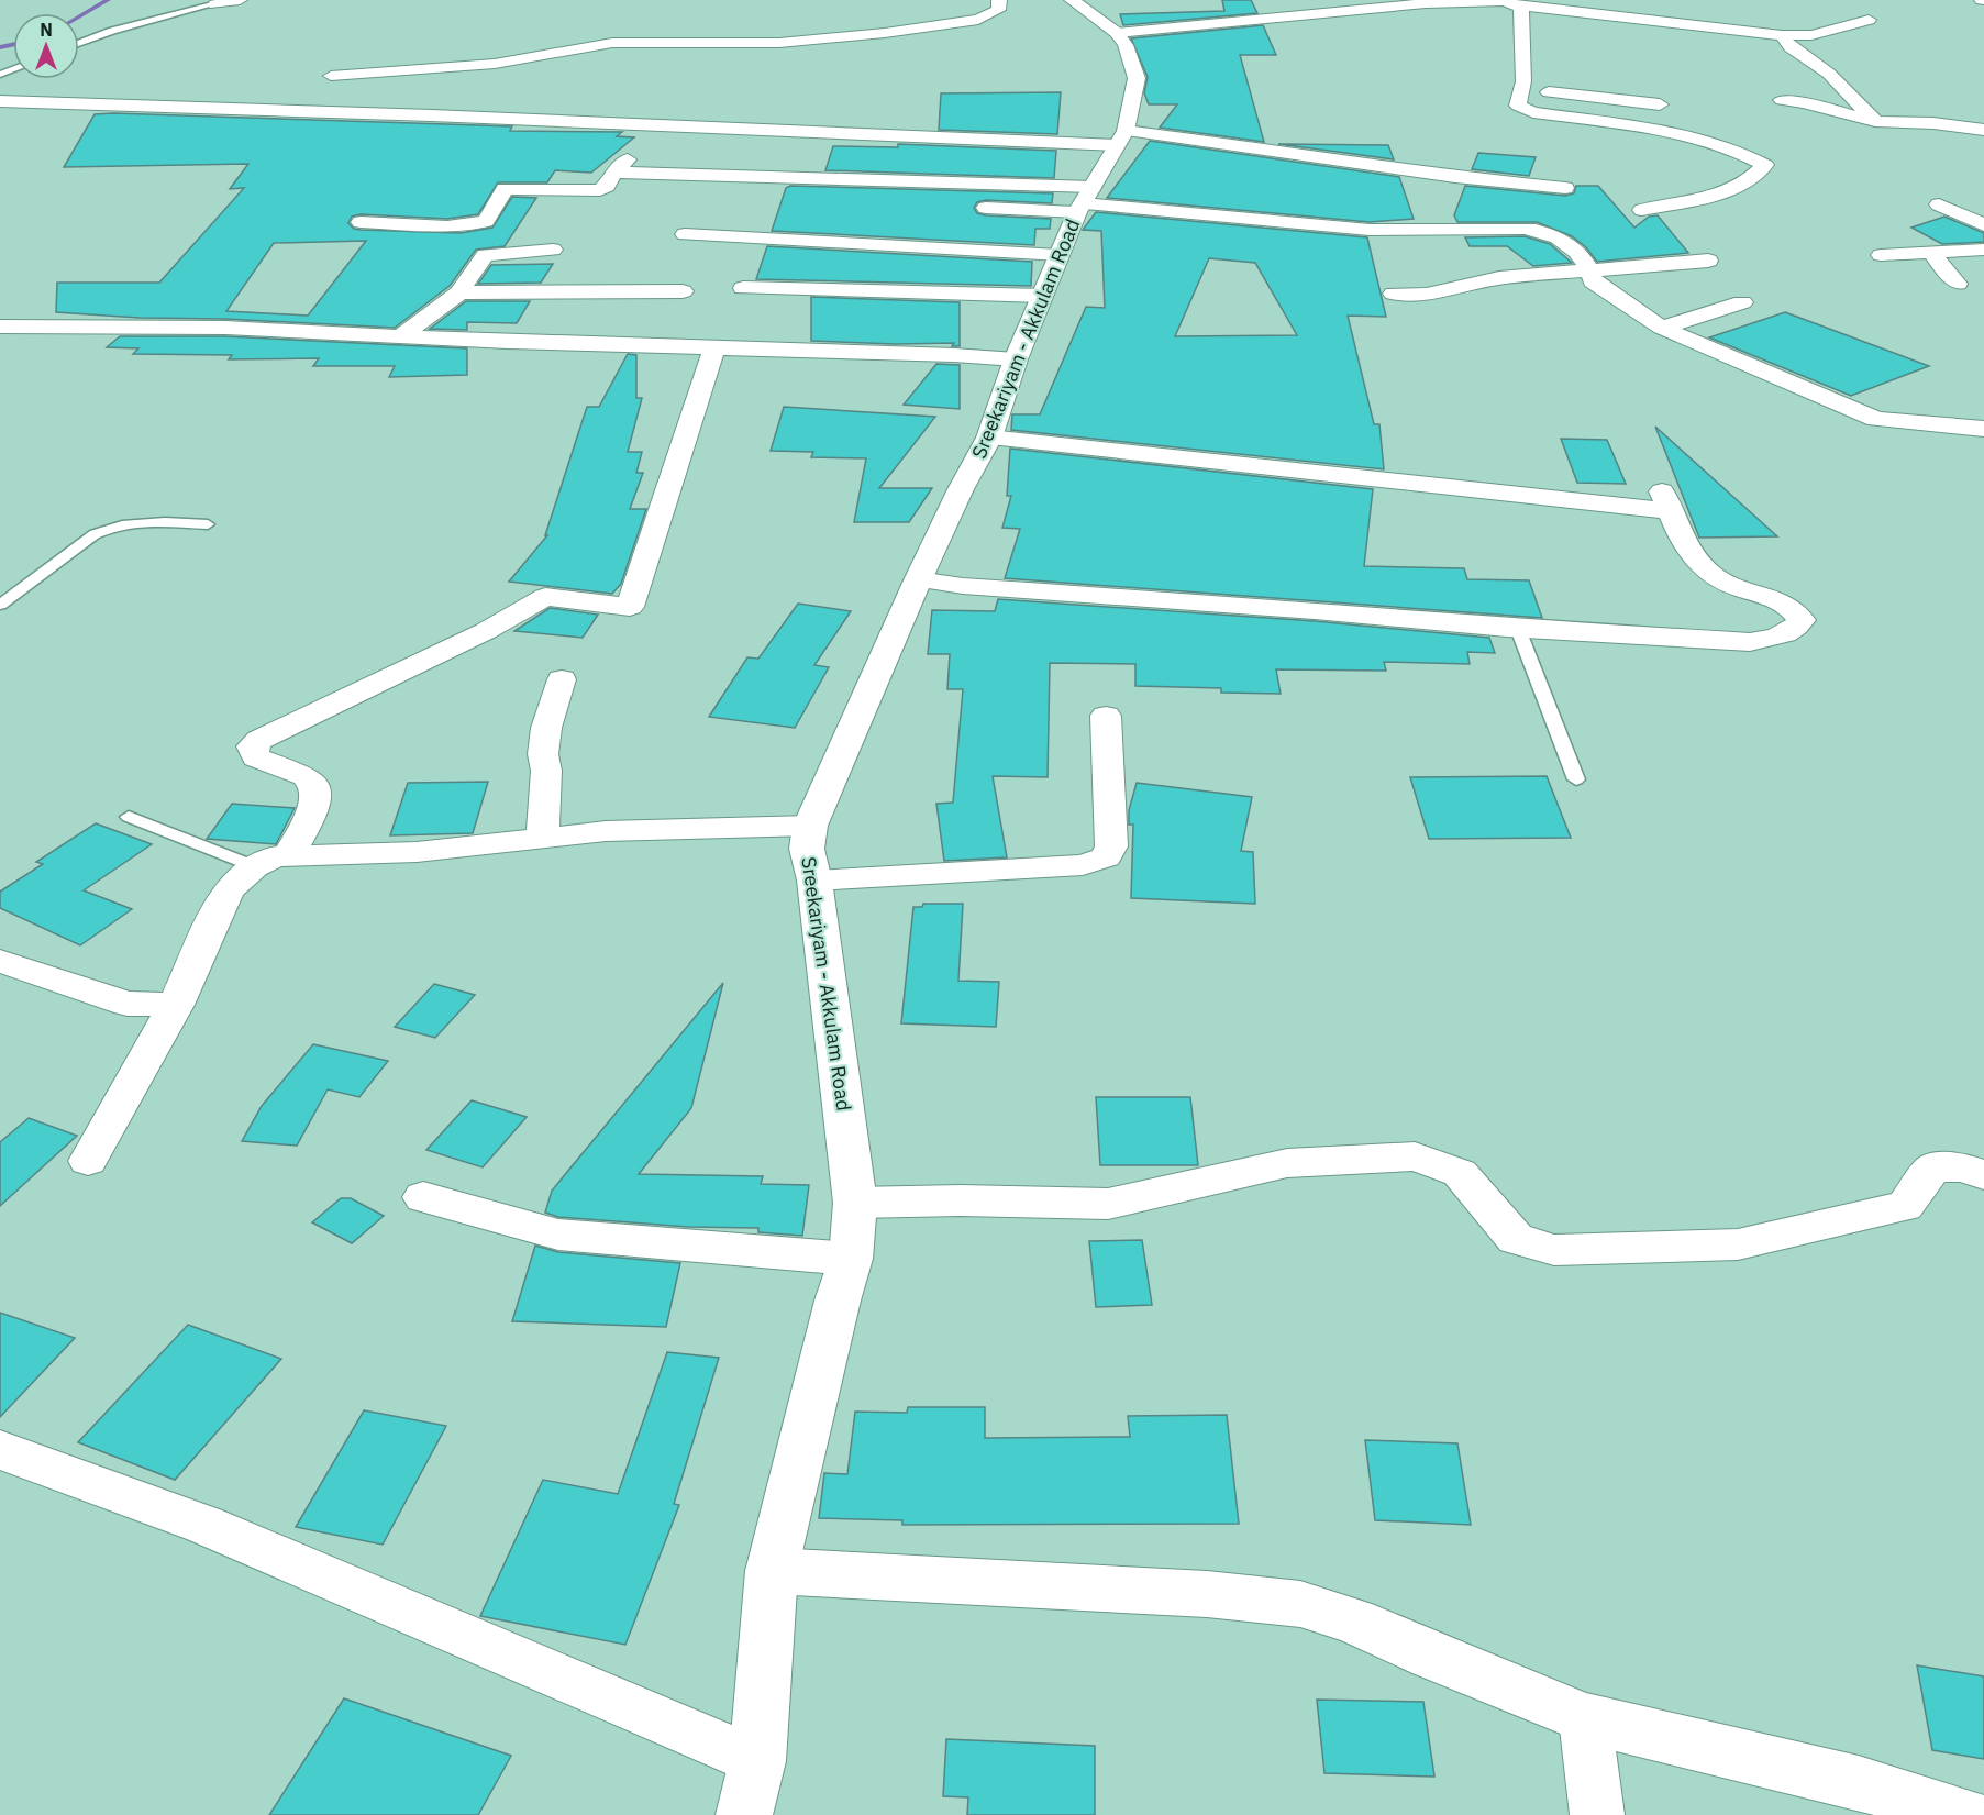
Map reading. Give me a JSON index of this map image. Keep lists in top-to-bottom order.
{
  "streets": {
    "main road": ["Sreekariyam - Akkulam Road"]
  },
  "north": "top"
}
